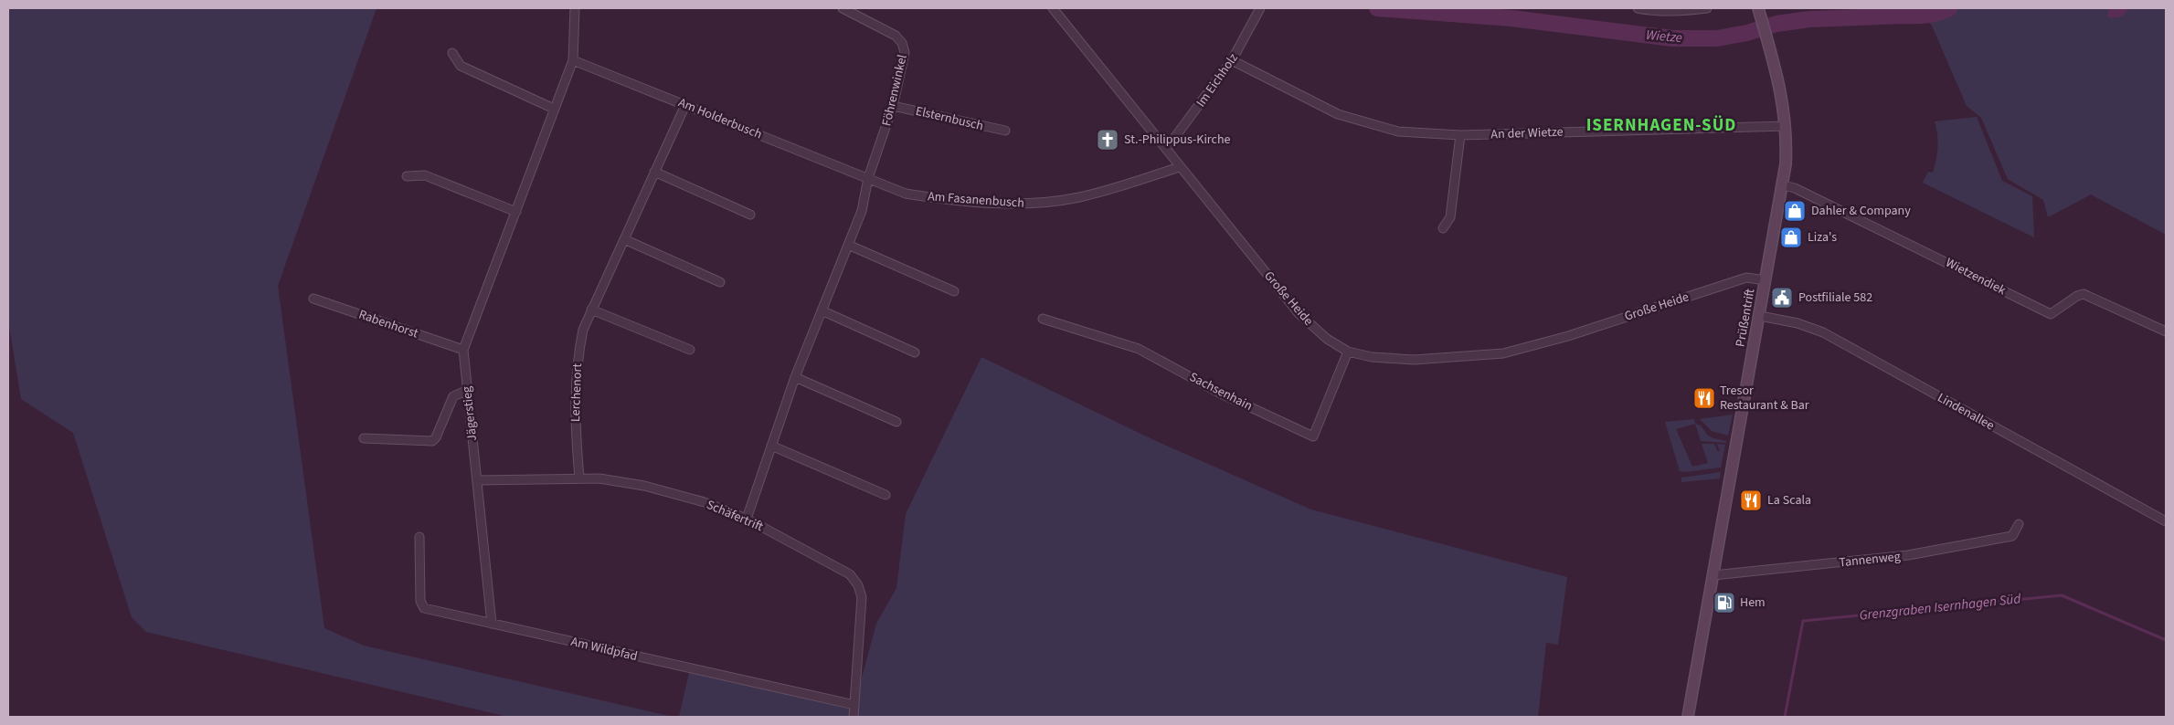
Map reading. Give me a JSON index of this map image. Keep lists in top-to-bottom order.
{
  "streets": {
    "main road": ["Prüßentrift"],
    "street": [
      "Im Eichholz",
      "Föhrenwinkel",
      "Am Holderbusch",
      "Elsternbusch",
      "An der Wietze",
      "Am Fasanenbusch",
      "Wietzendiek",
      "Große Heide",
      "Rabenhorst",
      "Sachsenhain",
      "Lerchenort",
      "Lindenallee",
      "Jägerstieg",
      "Schäfertrift",
      "Tannenweg",
      "Am Wildpfad"
    ]
  },
  "crossings": [
    ["Im Eichholz", "An der Wietze"],
    ["Im Eichholz", "Große Heide"],
    ["Föhrenwinkel", "Am Holderbusch"],
    ["Föhrenwinkel", "Elsternbusch"],
    ["Föhrenwinkel", "Am Fasanenbusch"],
    ["Am Holderbusch", "Am Fasanenbusch"],
    ["Am Holderbusch", "Lerchenort"],
    ["Am Holderbusch", "Jägerstieg"],
    ["An der Wietze", "Prüßentrift"],
    ["Am Fasanenbusch", "Große Heide"],
    ["Wietzendiek", "Prüßentrift"],
    ["Große Heide", "Prüßentrift"],
    ["Große Heide", "Sachsenhain"],
    ["Prüßentrift", "Lindenallee"],
    ["Prüßentrift", "Tannenweg"],
    ["Rabenhorst", "Jägerstieg"],
    ["Lerchenort", "Schäfertrift"],
    ["Jägerstieg", "Schäfertrift"],
    ["Jägerstieg", "Am Wildpfad"],
    ["Schäfertrift", "Am Wildpfad"]
  ],
  "districts": ["ISERNHAGEN-SÜD"],
  "water": ["Wietze", "Grenzgraben Isernhagen Süd"],
  "places": {
    "church": ["St.-Philippus-Kirche"],
    "shop": ["Dahler & Company", "Liza's"],
    "public building": ["Postfiliale 582"],
    "restaurant": ["Tresor Restaurant & Bar", "La Scala"],
    "fuel station": ["Hem"]
  }
}
